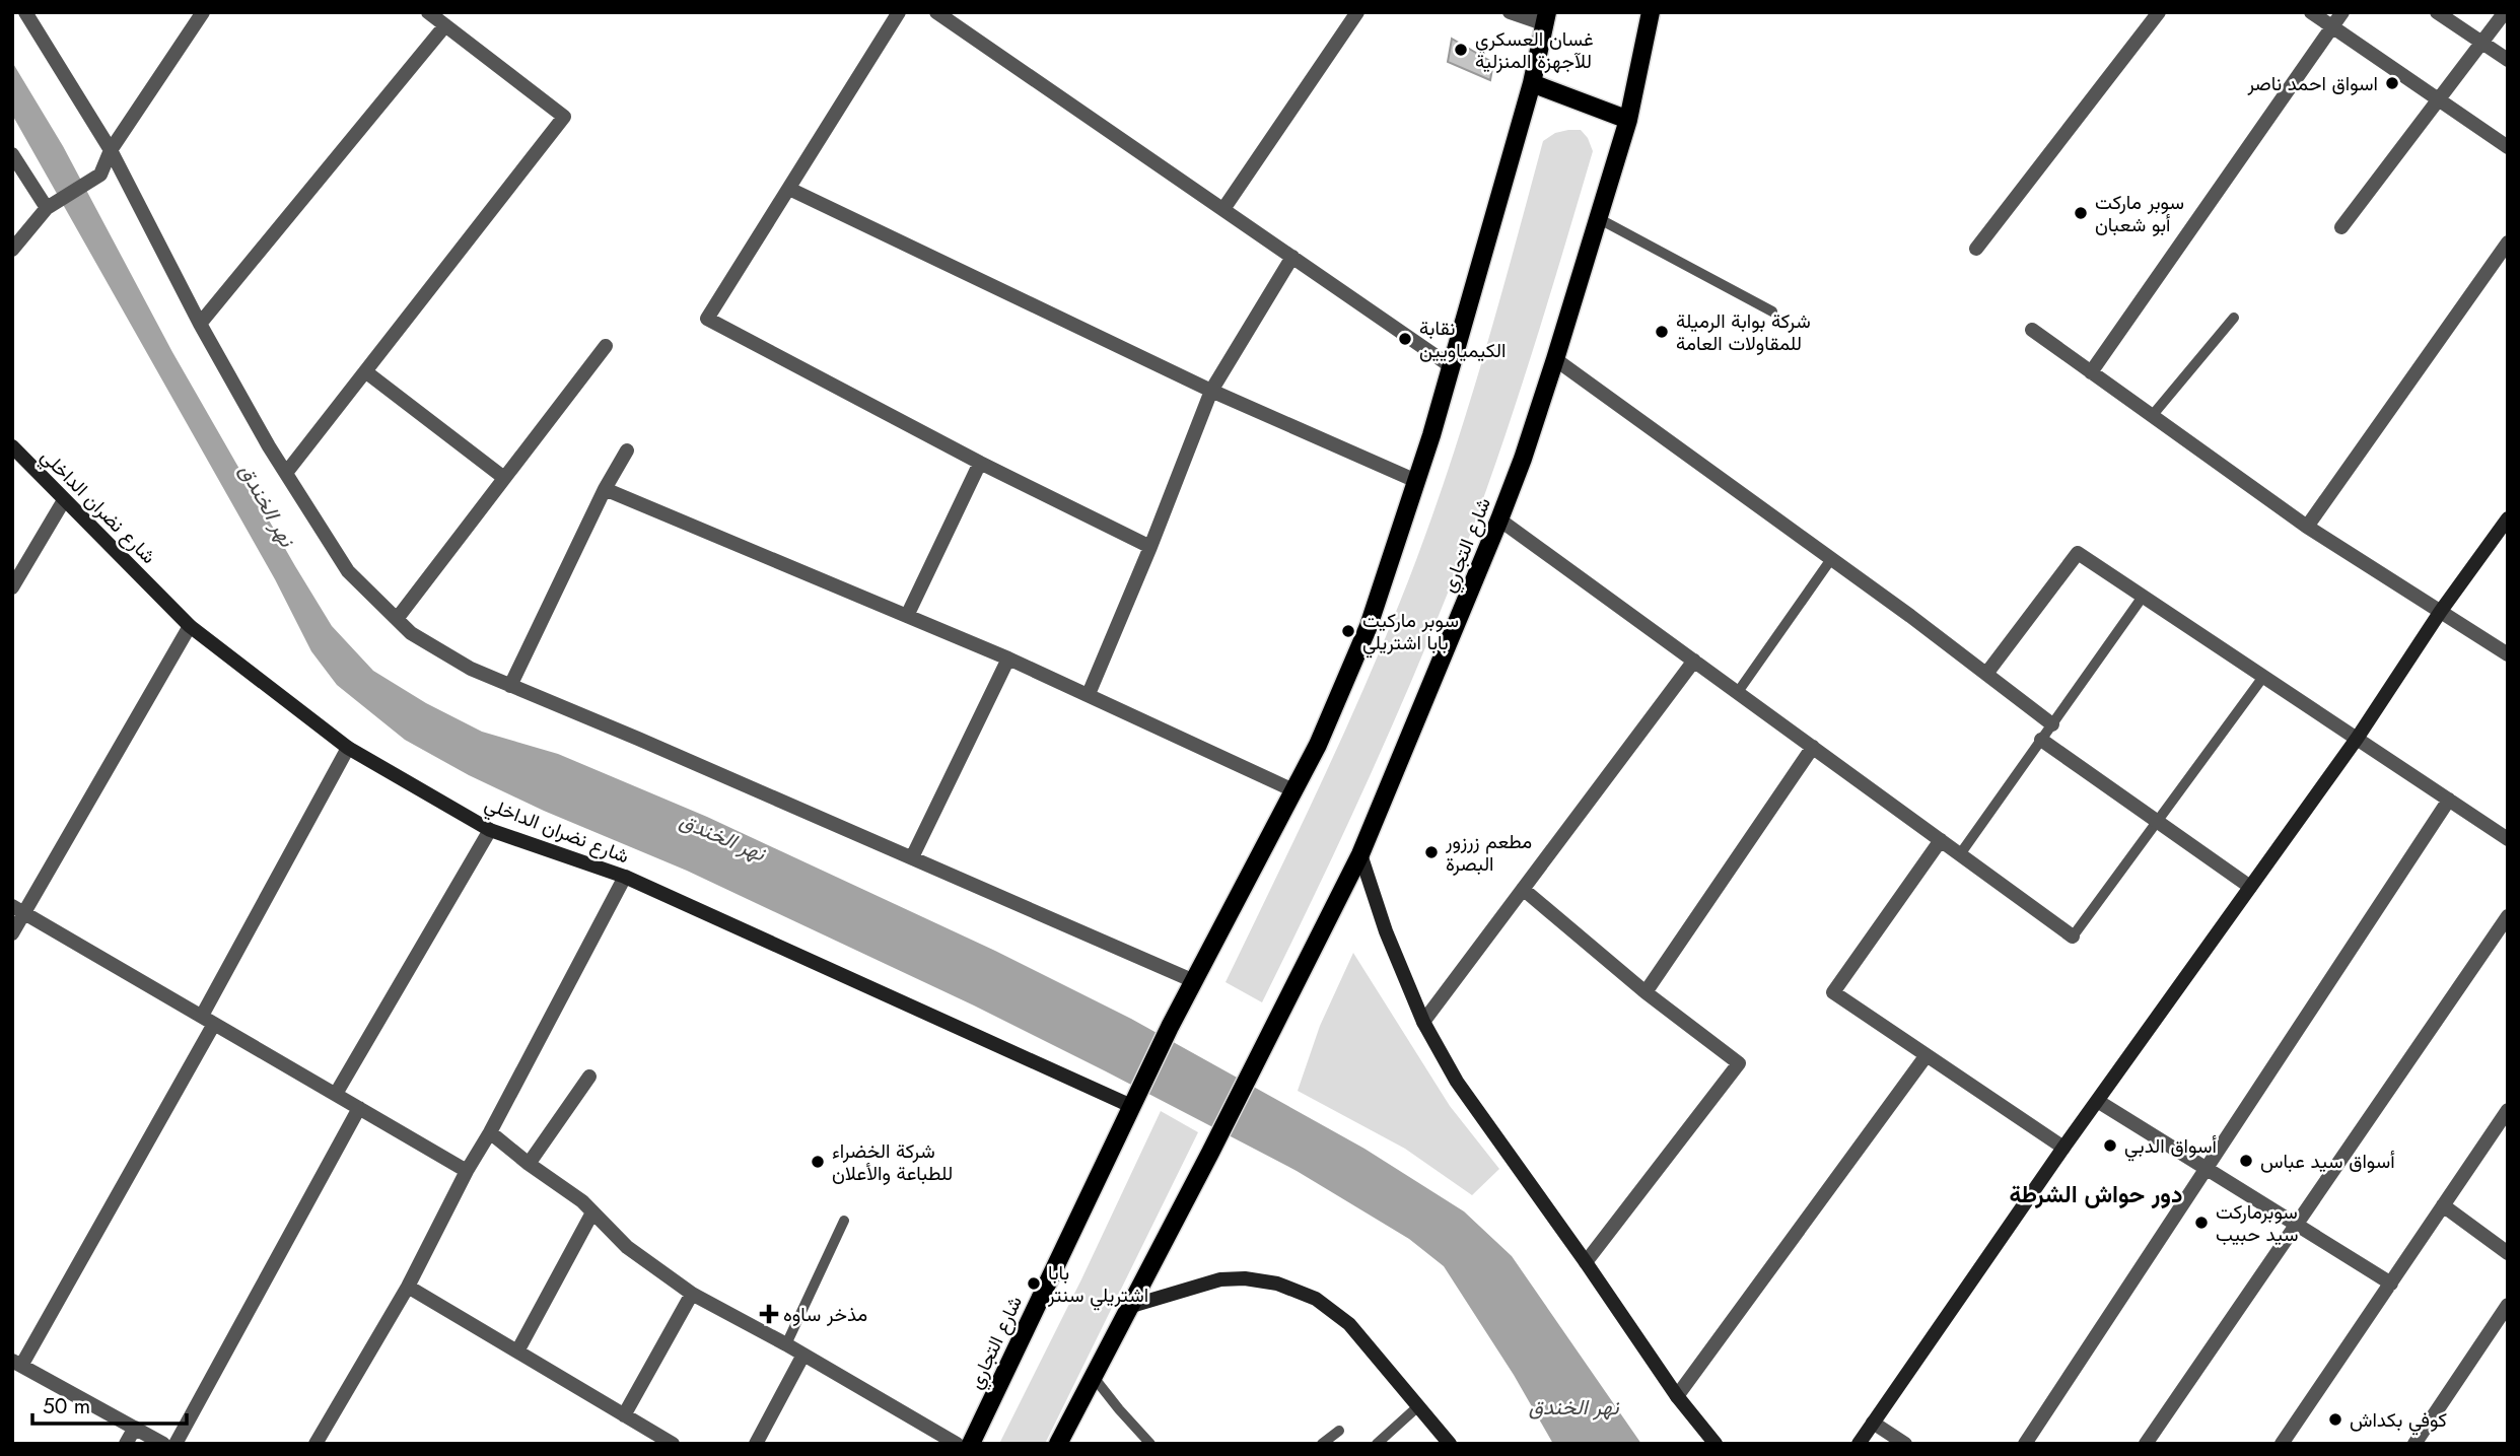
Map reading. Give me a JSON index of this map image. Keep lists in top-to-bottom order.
{
  "streets": {
    "main road": ["شارع التجاري"],
    "street": ["شارع نضران الداخلي"]
  },
  "crossings": [
    ["شارع نضران الداخلي", "شارع التجاري"]
  ],
  "districts": ["دور حواش الشرطة"],
  "water": ["نهر الخندق"],
  "places": {
    "other": [
      "غسان العسكري للآجهزة المنزلية",
      "اسواق احمد ناصر",
      "سوبر ماركت أبو شعبان",
      "شركة بوابة الرميلة للمقاولات العامة",
      "نقابة الكيمياويين",
      "سوبر ماركيت بابا اشتريلي",
      "مطعم زرزور البصرة",
      "أسواق الدبي",
      "أسواق سيد عباس",
      "شركة الخضراء للطباعة والأعلان",
      "سوبرماركت سيد حبيب",
      "بابا اشتريلي سنتر",
      "كوفي بكداش"
    ],
    "health": ["مذخر ساوه"]
  },
  "scale_bar": "50 m"
}
